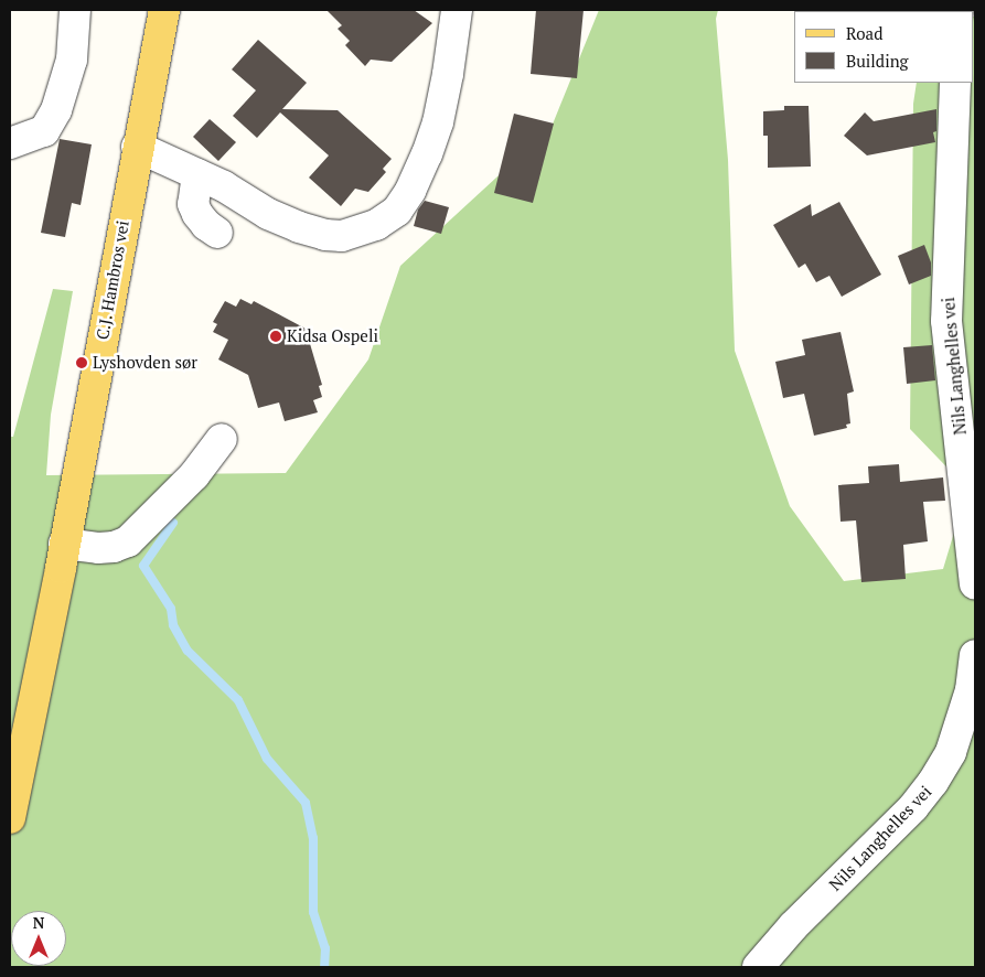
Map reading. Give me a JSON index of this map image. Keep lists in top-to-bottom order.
{
  "streets": {
    "main road": ["C.J. Hambros vei"],
    "street": ["Nils Langhelles vei"]
  },
  "places": ["Kidsa Ospeli", "Lyshovden sør"],
  "legend": ["Road", "Building"],
  "north": "top"
}
